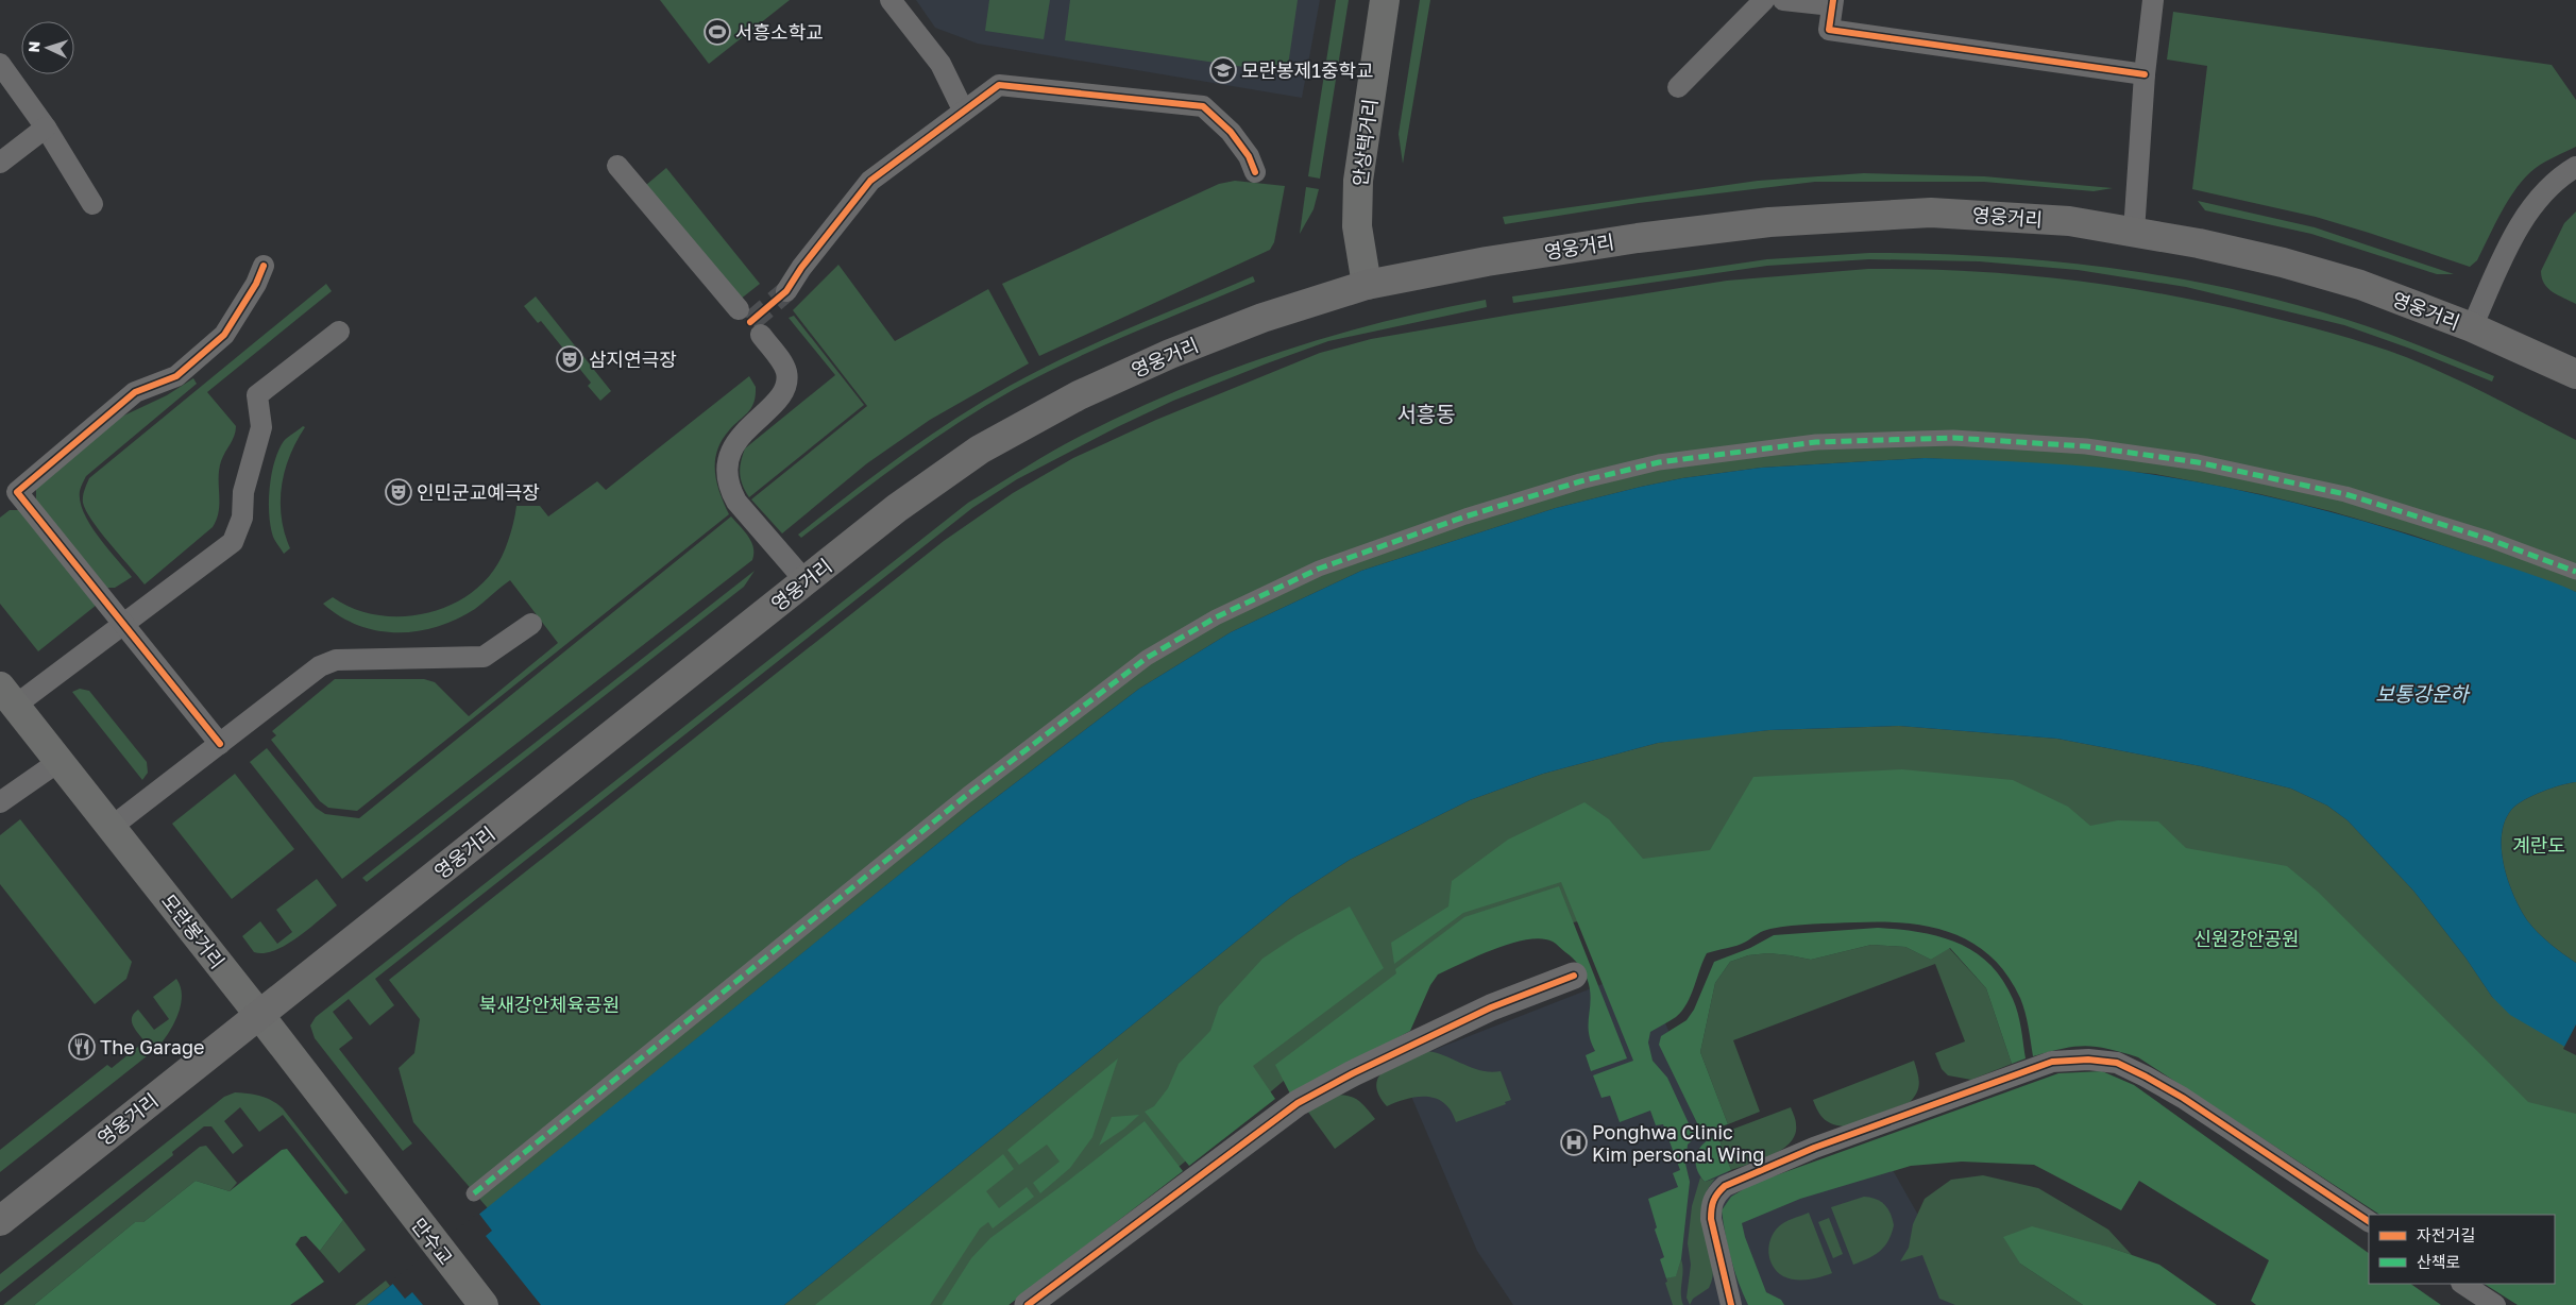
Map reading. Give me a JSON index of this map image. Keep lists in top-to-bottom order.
{
  "streets": {
    "main road": [
      "안상택거리",
      "영웅거리",
      "모란봉거리",
      "만수교"
    ]
  },
  "crossings": [
    ["안상택거리", "영웅거리"],
    ["영웅거리", "모란봉거리"],
    ["모란봉거리", "만수교"]
  ],
  "districts": ["서흥동"],
  "water": ["보통강운하"],
  "parks": ["계란도", "신원강안공원", "북새강안체육공원"],
  "places": {
    "sports": ["서흥소학교"],
    "school or university": ["모란봉제1중학교"],
    "theatre": ["삼지연극장", "인민군교예극장"],
    "restaurant": ["The Garage"],
    "hospital": ["Ponghwa Clinic Kim personal Wing"]
  },
  "legend": ["자전거길", "산책로"],
  "north": "left"
}
